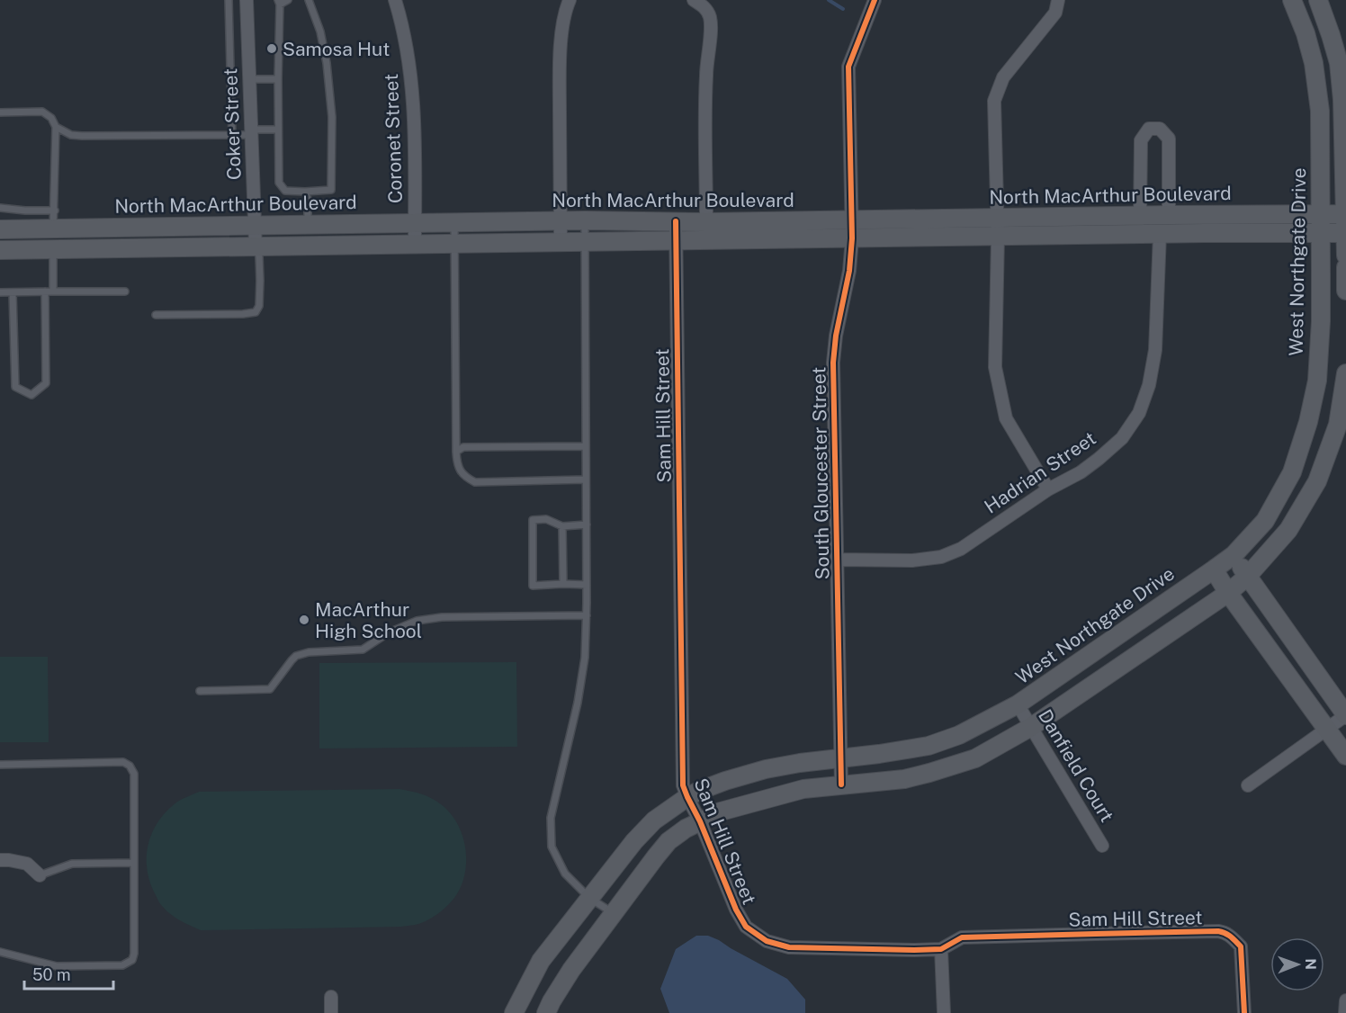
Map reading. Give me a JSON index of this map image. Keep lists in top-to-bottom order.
{
  "streets": {
    "main road": ["North MacArthur Boulevard", "West Northgate Drive"],
    "street": [
      "Coker Street",
      "Coronet Street",
      "Sam Hill Street",
      "Hadrian Street",
      "South Gloucester Street",
      "Danfield Court"
    ]
  },
  "crossings": [
    ["Coker Street", "North MacArthur Boulevard"],
    ["Coronet Street", "North MacArthur Boulevard"],
    ["North MacArthur Boulevard", "West Northgate Drive"],
    ["North MacArthur Boulevard", "Sam Hill Street"],
    ["North MacArthur Boulevard", "Hadrian Street"],
    ["North MacArthur Boulevard", "South Gloucester Street"],
    ["West Northgate Drive", "Sam Hill Street"],
    ["West Northgate Drive", "South Gloucester Street"],
    ["West Northgate Drive", "Danfield Court"],
    ["Hadrian Street", "South Gloucester Street"]
  ],
  "places": ["Samosa Hut", "MacArthur High School"],
  "scale_bar": "50 m",
  "north": "right"
}
